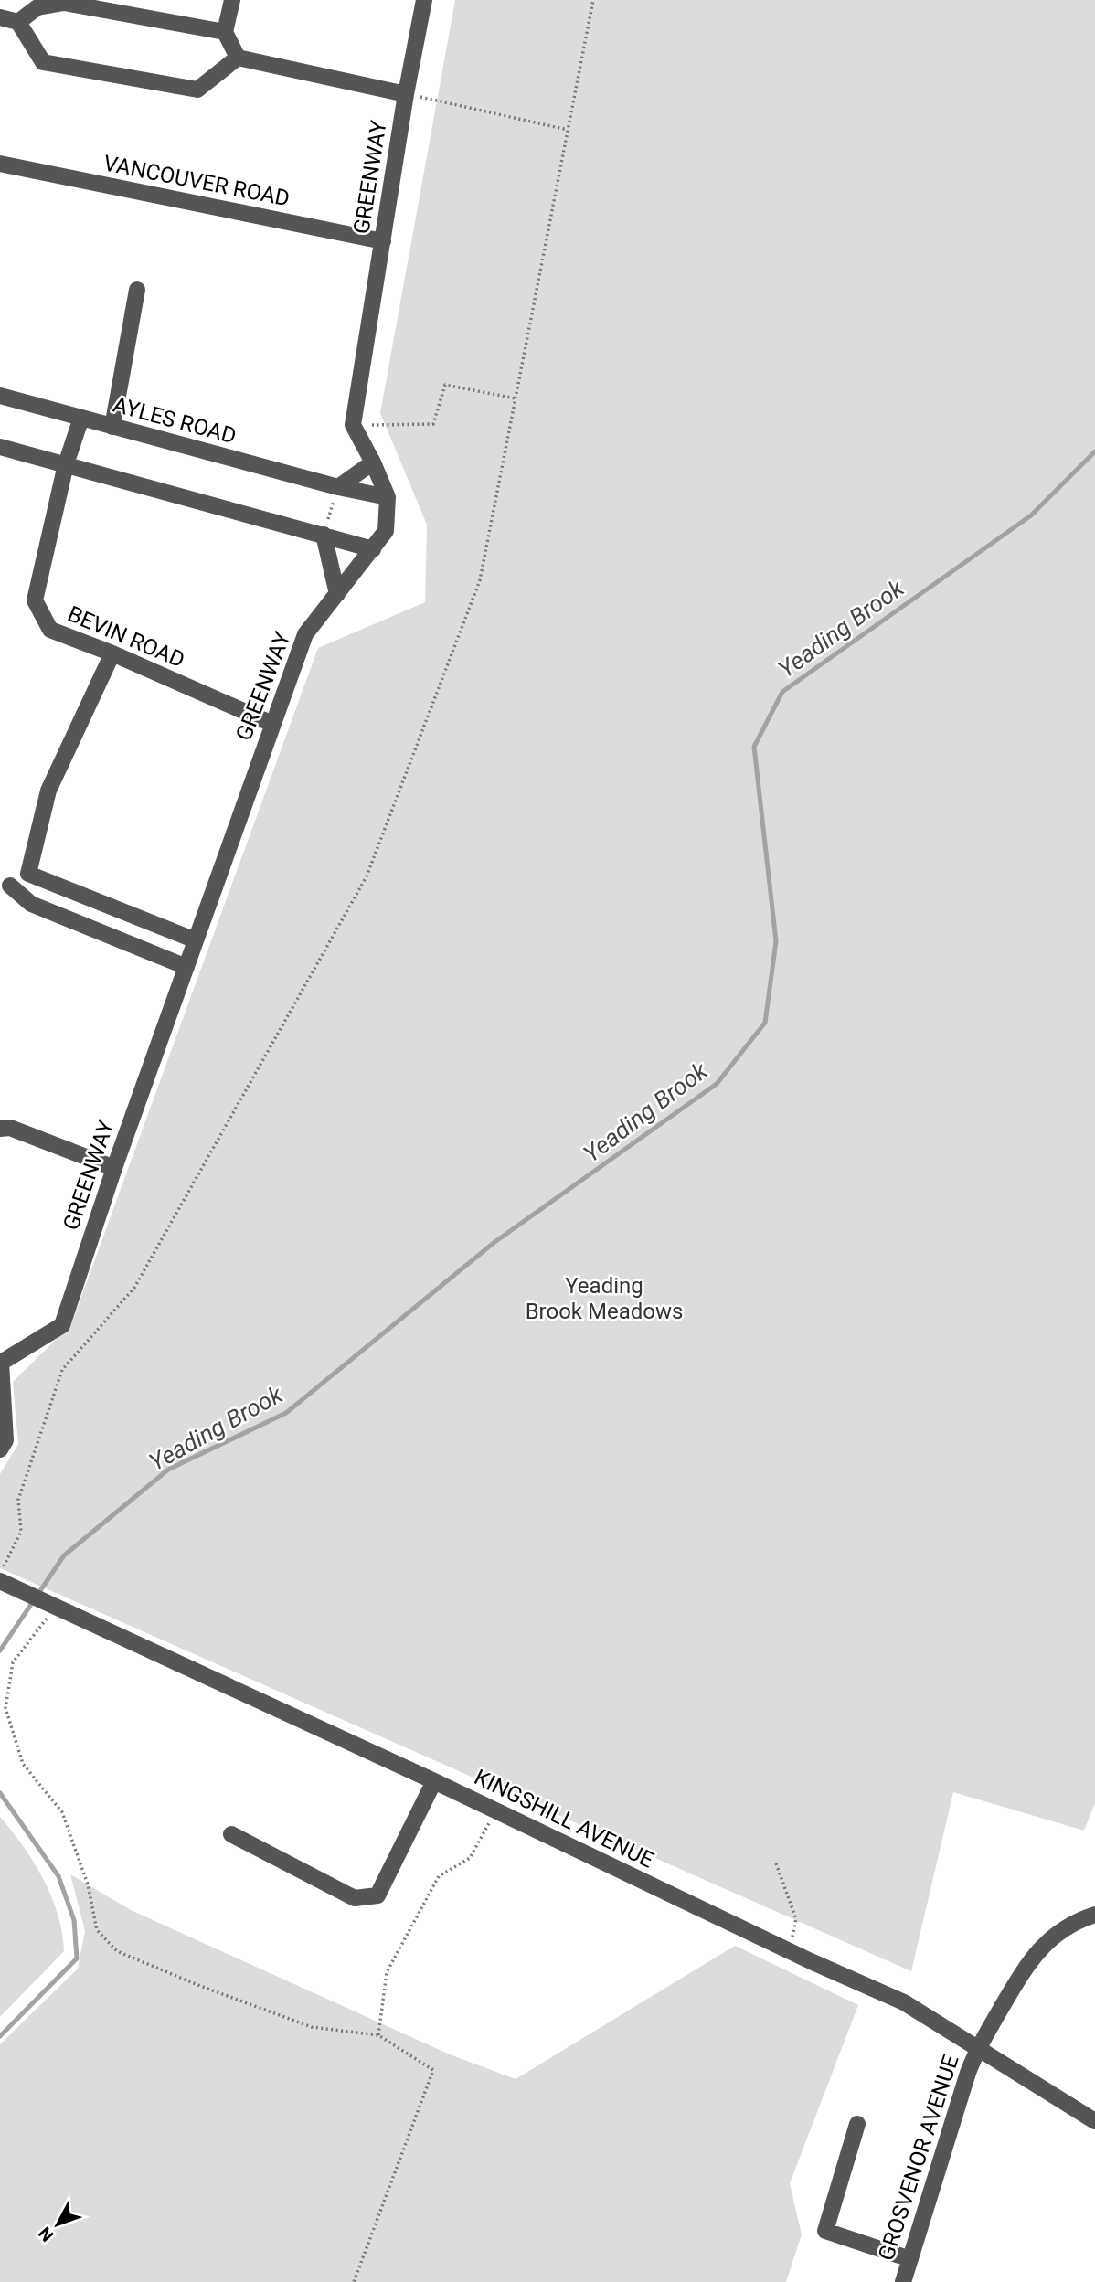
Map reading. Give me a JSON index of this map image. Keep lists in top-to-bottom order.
{
  "streets": {
    "street": [
      "GREENWAY",
      "VANCOUVER ROAD",
      "AYLES ROAD",
      "BEVIN ROAD",
      "KINGSHILL AVENUE",
      "GROSVENOR AVENUE"
    ]
  },
  "crossings": [
    ["GREENWAY", "VANCOUVER ROAD"],
    ["GREENWAY", "AYLES ROAD"],
    ["GREENWAY", "BEVIN ROAD"],
    ["AYLES ROAD", "BEVIN ROAD"],
    ["KINGSHILL AVENUE", "GROSVENOR AVENUE"]
  ],
  "water": ["Yeading Brook"],
  "parks": ["Yeading Brook Meadows"],
  "north": "bottom left"
}
